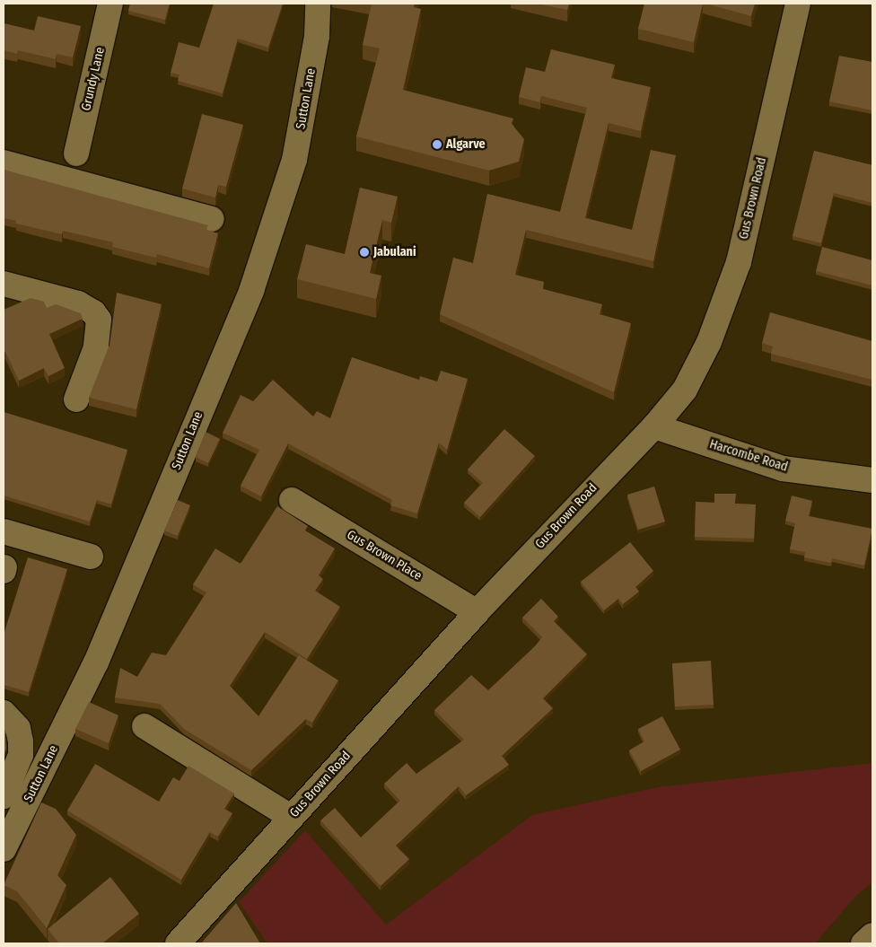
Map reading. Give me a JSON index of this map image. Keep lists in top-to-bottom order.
{
  "streets": {
    "street": [
      "Grundy Lane",
      "Sutton Lane",
      "Gus Brown Road",
      "Harcombe Road",
      "Gus Brown Place"
    ]
  },
  "crossings": [
    ["Gus Brown Road", "Harcombe Road"],
    ["Gus Brown Road", "Gus Brown Place"]
  ],
  "places": ["Algarve", "Jabulani"]
}
